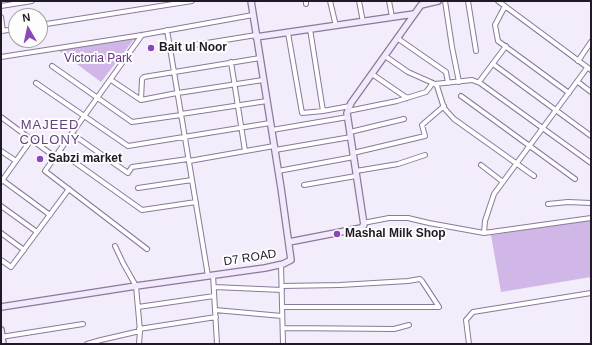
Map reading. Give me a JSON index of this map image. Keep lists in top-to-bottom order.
{
  "streets": {
    "street": ["D7 ROAD"]
  },
  "districts": ["MAJEED COLONY"],
  "parks": ["Victoria Park"],
  "places": ["Bait ul Noor", "Sabzi market", "Mashal Milk Shop"],
  "north": "top"
}
